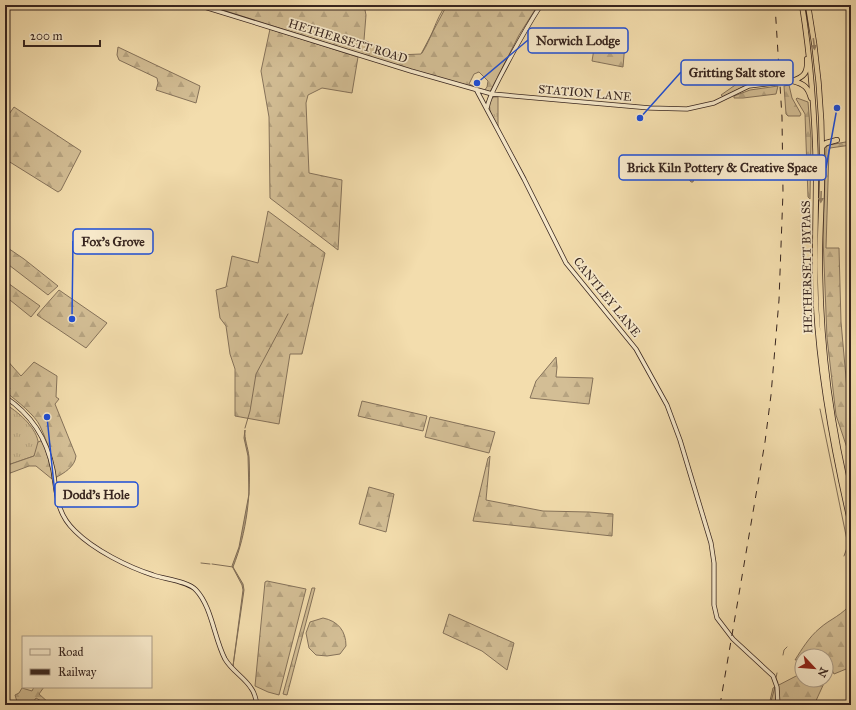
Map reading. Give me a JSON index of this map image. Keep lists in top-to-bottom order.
{
  "streets": {
    "highway": ["HETHERSETT BYPASS"],
    "street": ["HETHERSETT ROAD", "STATION LANE", "CANTLEY LANE"]
  },
  "crossings": [
    ["HETHERSETT ROAD", "STATION LANE"],
    ["HETHERSETT ROAD", "CANTLEY LANE"]
  ],
  "places": [
    "Norwich Lodge",
    "Brick Kiln Pottery & Creative Space",
    "Gritting Salt store",
    "Fox's Grove",
    "Dodd's Hole"
  ],
  "legend": ["Road", "Railway"],
  "scale_bar": "200 m",
  "north": "bottom right"
}
